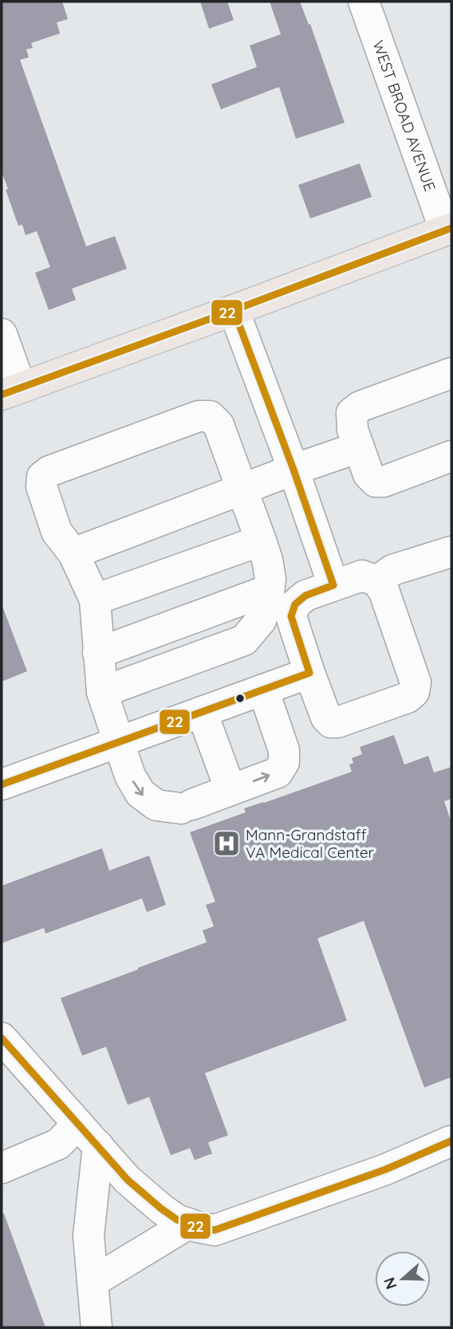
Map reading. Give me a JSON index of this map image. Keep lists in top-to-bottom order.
{
  "streets": {
    "street": ["WEST BROAD AVENUE"]
  },
  "places": {
    "hospital": ["Mann-Grandstaff VA Medical Center"]
  },
  "lines": ["transit line 22"],
  "north": "left"
}
